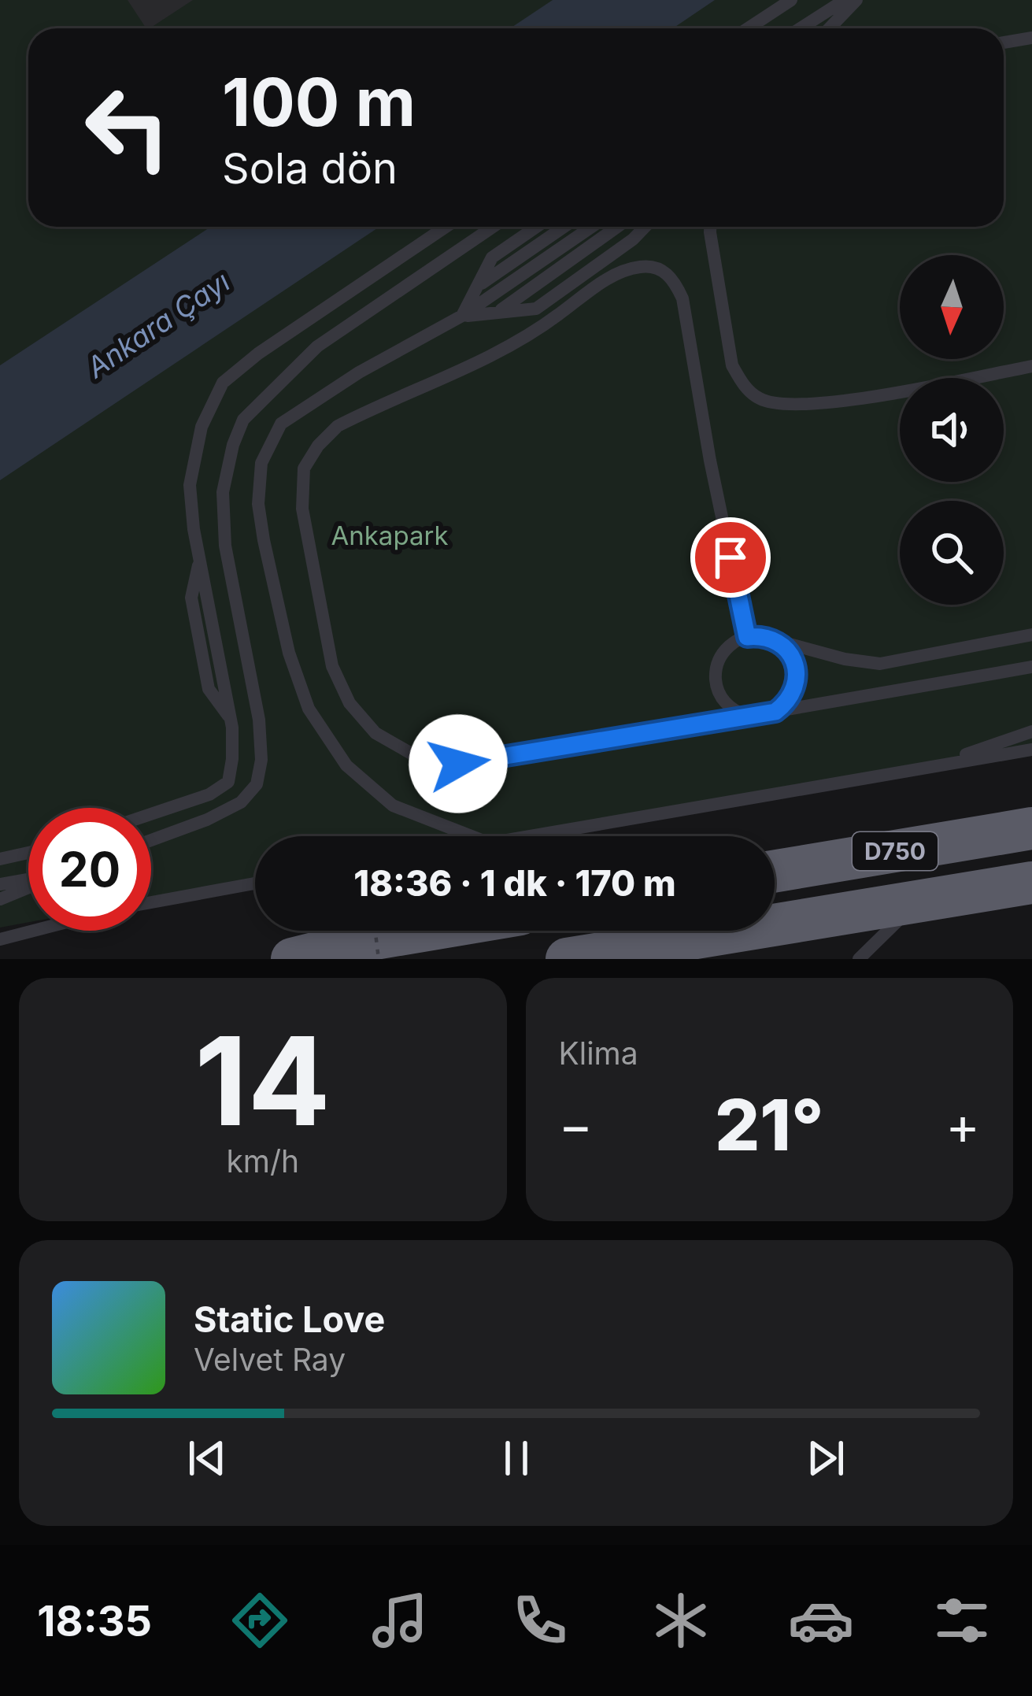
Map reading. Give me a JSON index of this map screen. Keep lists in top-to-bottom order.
{
  "streets": {
    "highway": ["D750"]
  },
  "water": ["Ankara Çayı"],
  "parks": ["Ankapark"],
  "north": "bottom",
  "page": {
    "turn": ["100 m", "Sola dön"],
    "limit": "20",
    "trip": "18:36 · 1 dk · 170 m",
    "tile": [
      ["14", "km/h"],
      "Klima"
    ],
    "heat": ["−", "21°", "+"],
    "song": ["Static Love", "Velvet Ray"],
    "tabs": "18:35"
  }
}
